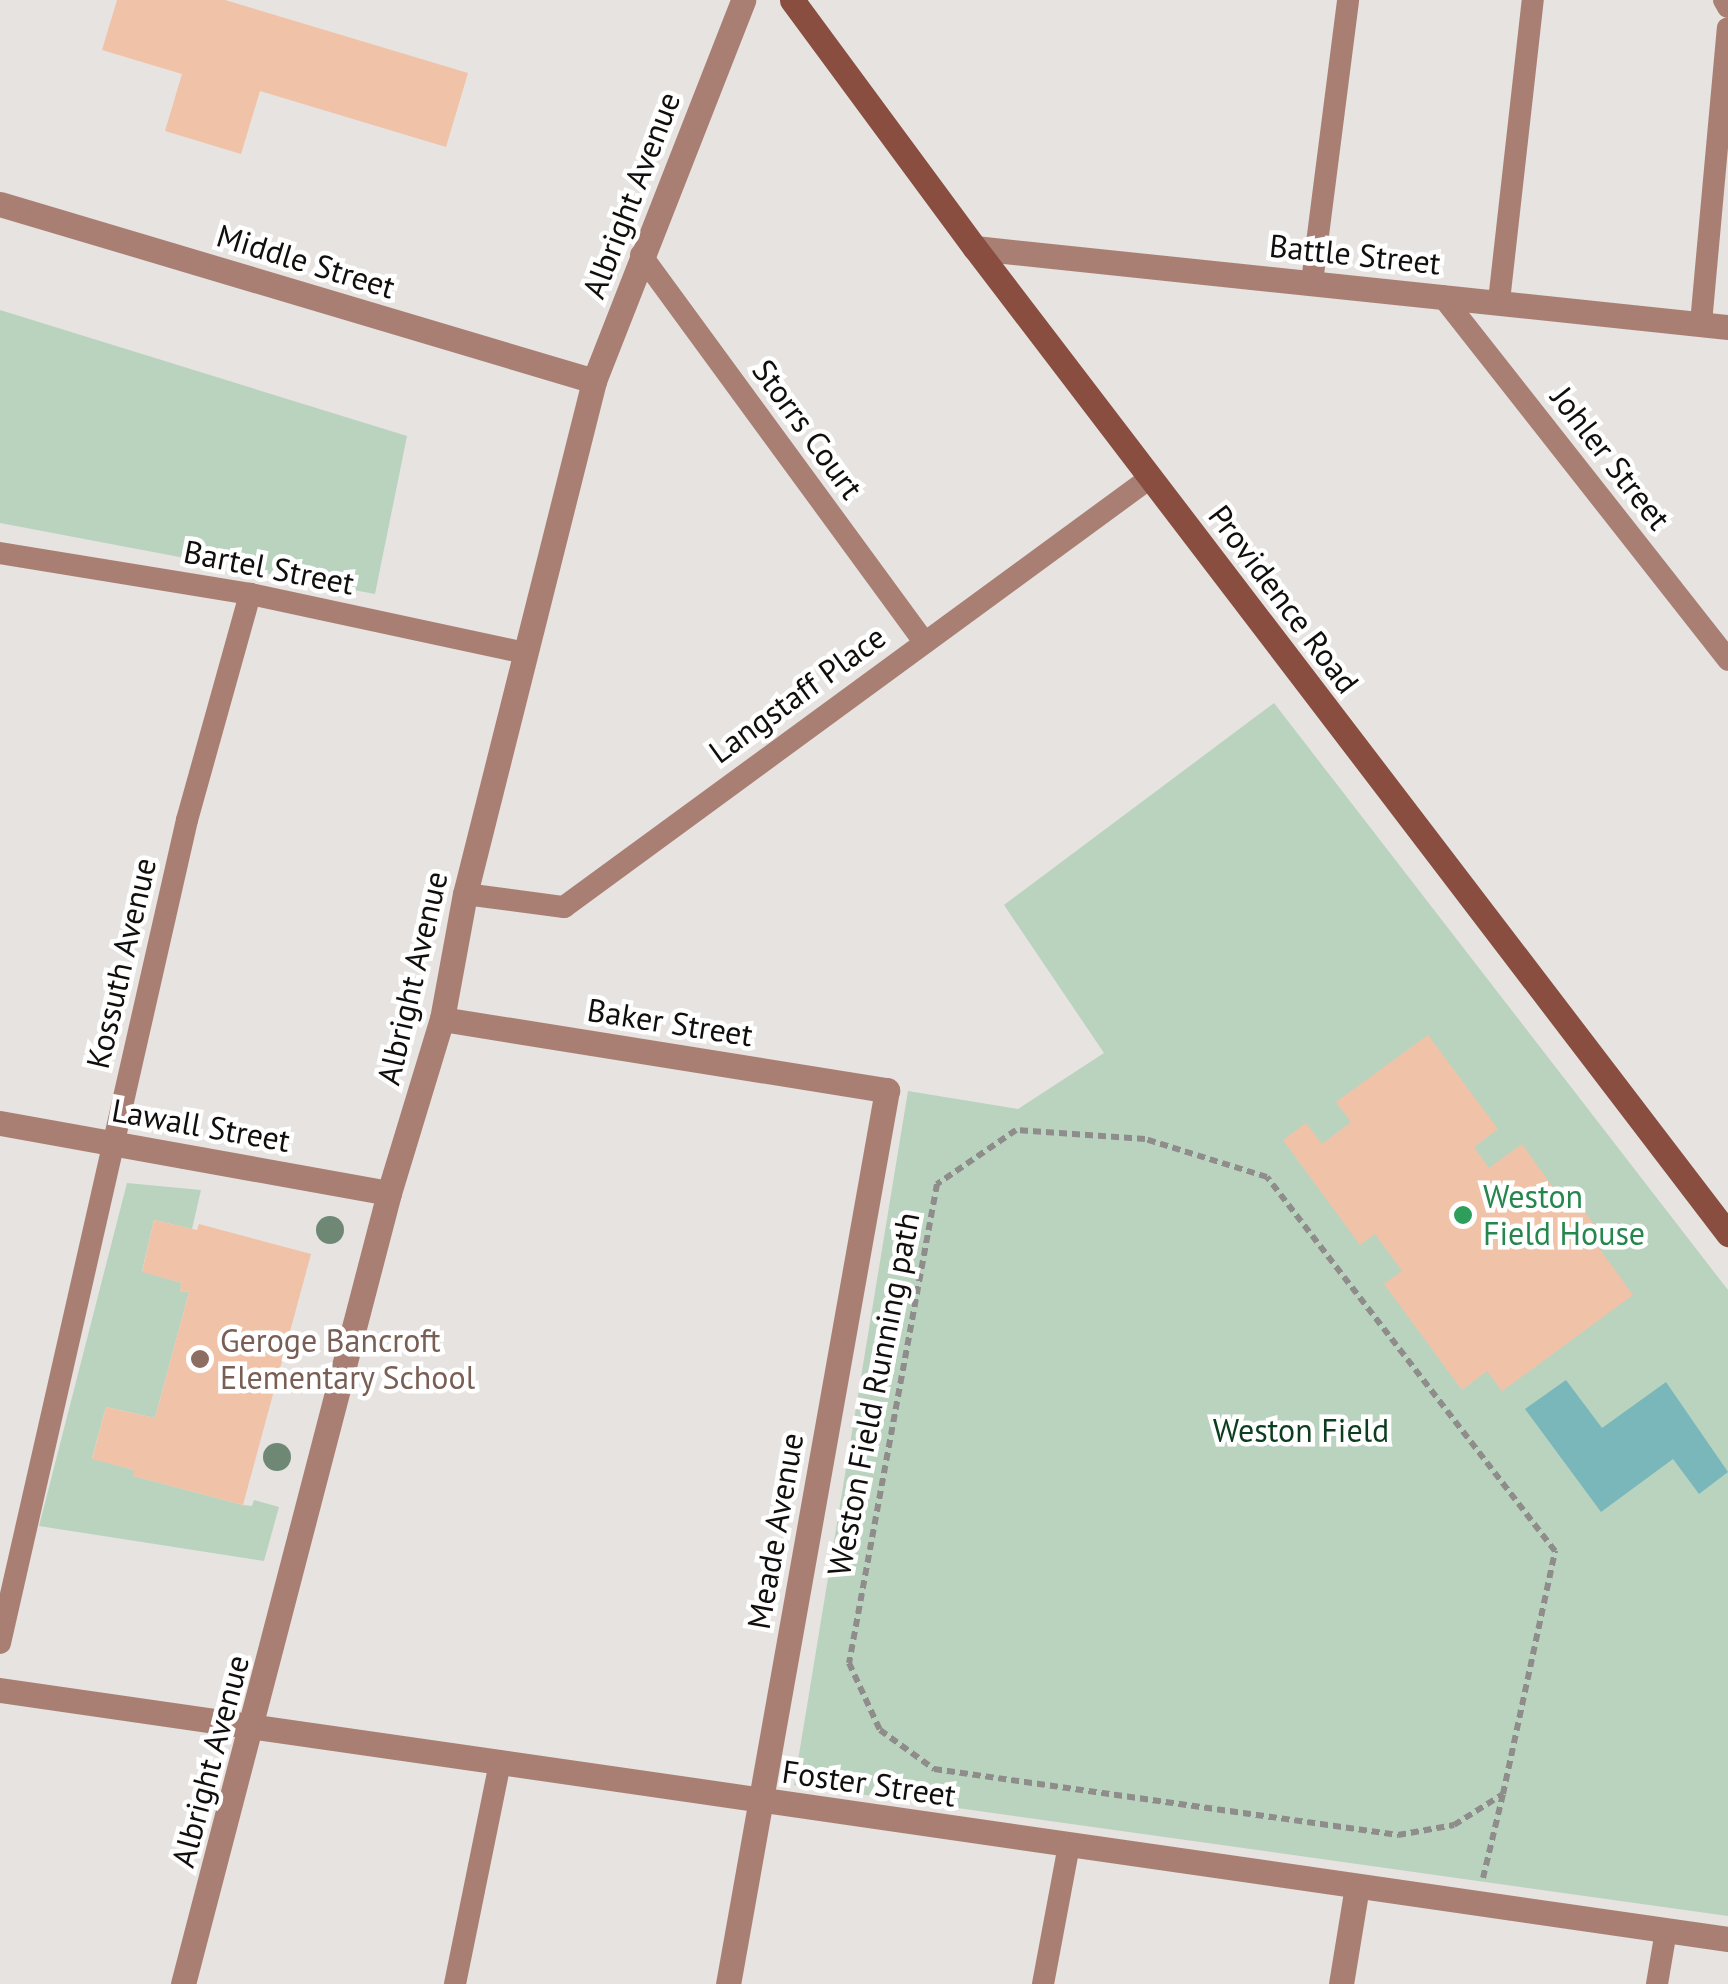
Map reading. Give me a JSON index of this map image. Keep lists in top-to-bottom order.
{
  "streets": {
    "main road": ["Providence Road"],
    "street": [
      "Albright Avenue",
      "Battle Street",
      "Middle Street",
      "Baker Street",
      "Lawall Street",
      "Meade Avenue",
      "Foster Street"
    ],
    "lane": [
      "Storrs Court",
      "Johler Street",
      "Bartel Street",
      "Langstaff Place",
      "Kossuth Avenue"
    ],
    "path": ["Weston Field Running path"]
  },
  "crossings": [
    ["Albright Avenue", "Middle Street"],
    ["Albright Avenue", "Storrs Court"],
    ["Albright Avenue", "Bartel Street"],
    ["Albright Avenue", "Langstaff Place"],
    ["Albright Avenue", "Baker Street"],
    ["Albright Avenue", "Lawall Street"],
    ["Albright Avenue", "Foster Street"],
    ["Battle Street", "Johler Street"],
    ["Battle Street", "Providence Road"],
    ["Storrs Court", "Langstaff Place"],
    ["Bartel Street", "Kossuth Avenue"],
    ["Providence Road", "Langstaff Place"],
    ["Kossuth Avenue", "Lawall Street"],
    ["Baker Street", "Meade Avenue"],
    ["Weston Field Running path", "Foster Street"],
    ["Meade Avenue", "Foster Street"]
  ],
  "parks": ["Weston Field"],
  "places": ["Weston Field House", "Geroge Bancroft Elementary School"]
}
